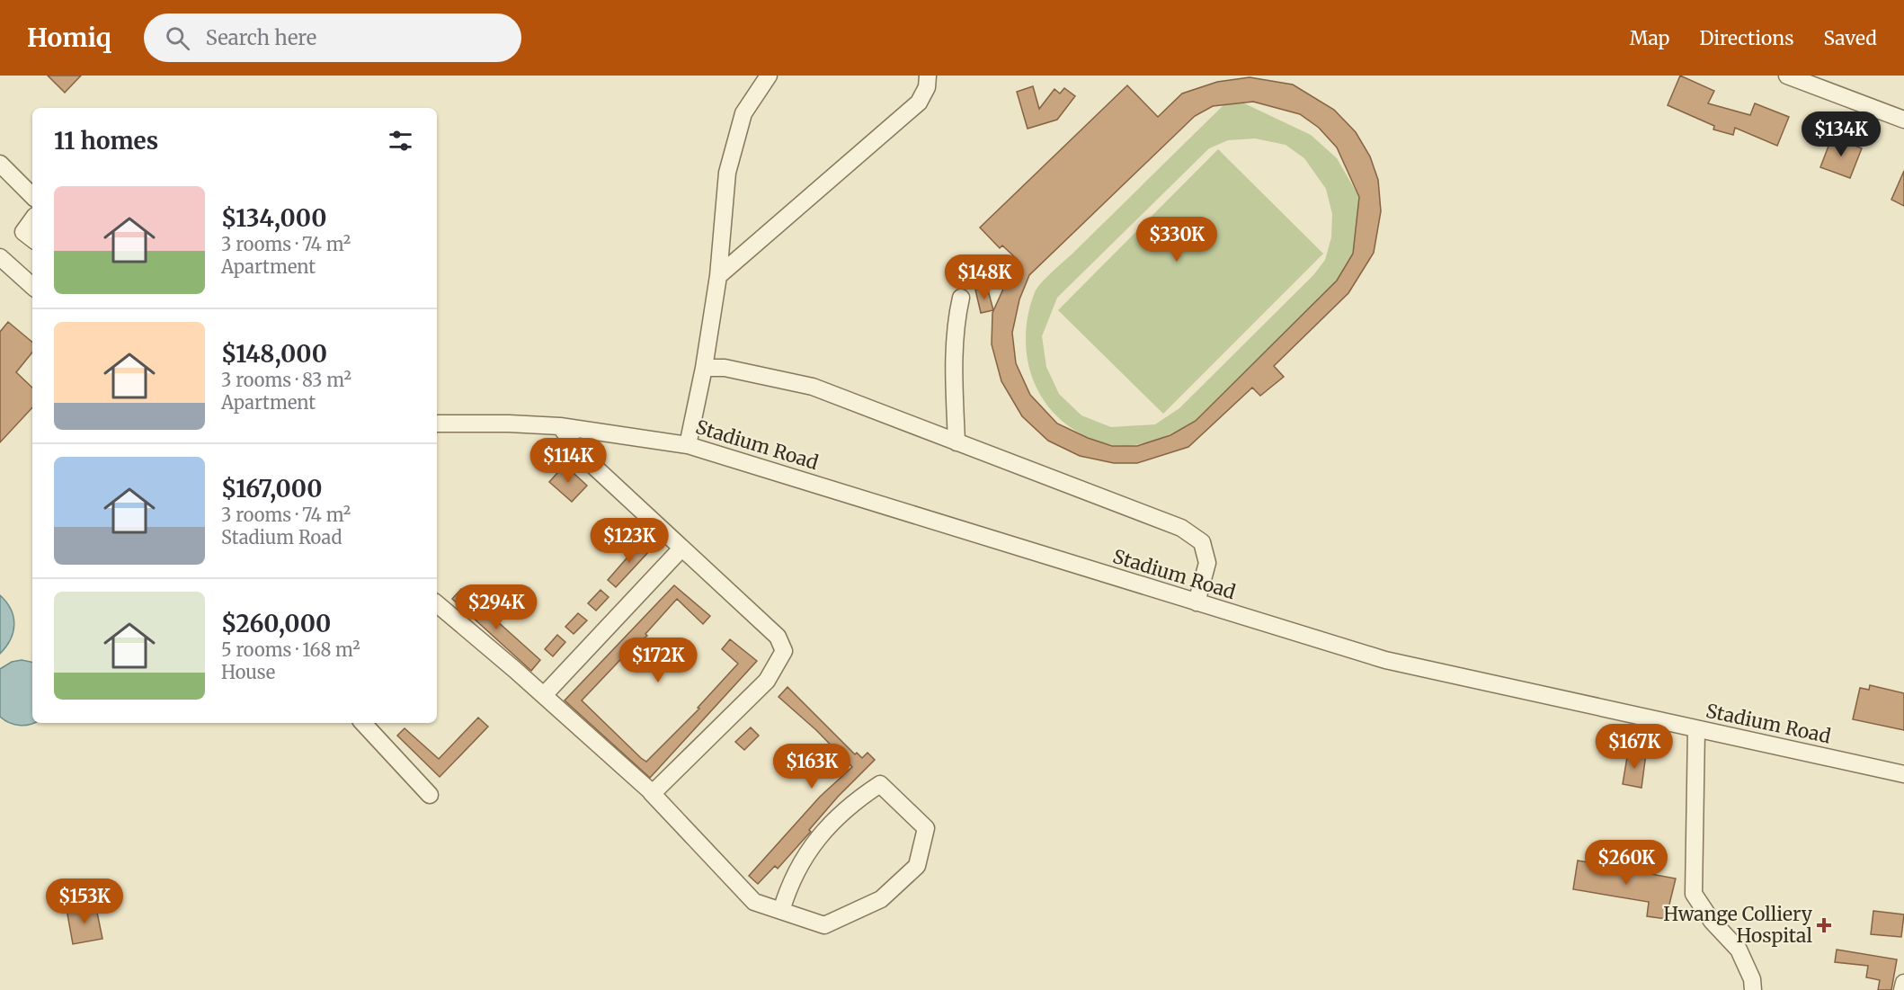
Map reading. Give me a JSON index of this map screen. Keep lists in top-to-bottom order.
{
  "streets": {
    "street": ["Stadium Road"]
  },
  "places": {
    "health": ["Hwange Colliery Hospital"]
  },
  "page": {
    "header": "Homiq",
    "search": "Search here",
    "nav": ["Map", "Directions", "Saved"],
    "heading": "11 homes",
    "price": [
      "$134K",
      "$330K",
      "$148K",
      "$114K",
      "$123K",
      "$294K",
      "$172K",
      "$167K",
      "$163K",
      "$260K",
      "$153K"
    ],
    "list": [
      {
        "name": "$134,000",
        "note": "3 rooms · 74 m² · Apartment"
      },
      {
        "name": "$148,000",
        "note": "3 rooms · 83 m² · Apartment"
      },
      {
        "name": "$167,000",
        "note": "3 rooms · 74 m² · Stadium Road"
      },
      {
        "name": "$260,000",
        "note": "5 rooms · 168 m² · House"
      }
    ]
  }
}
